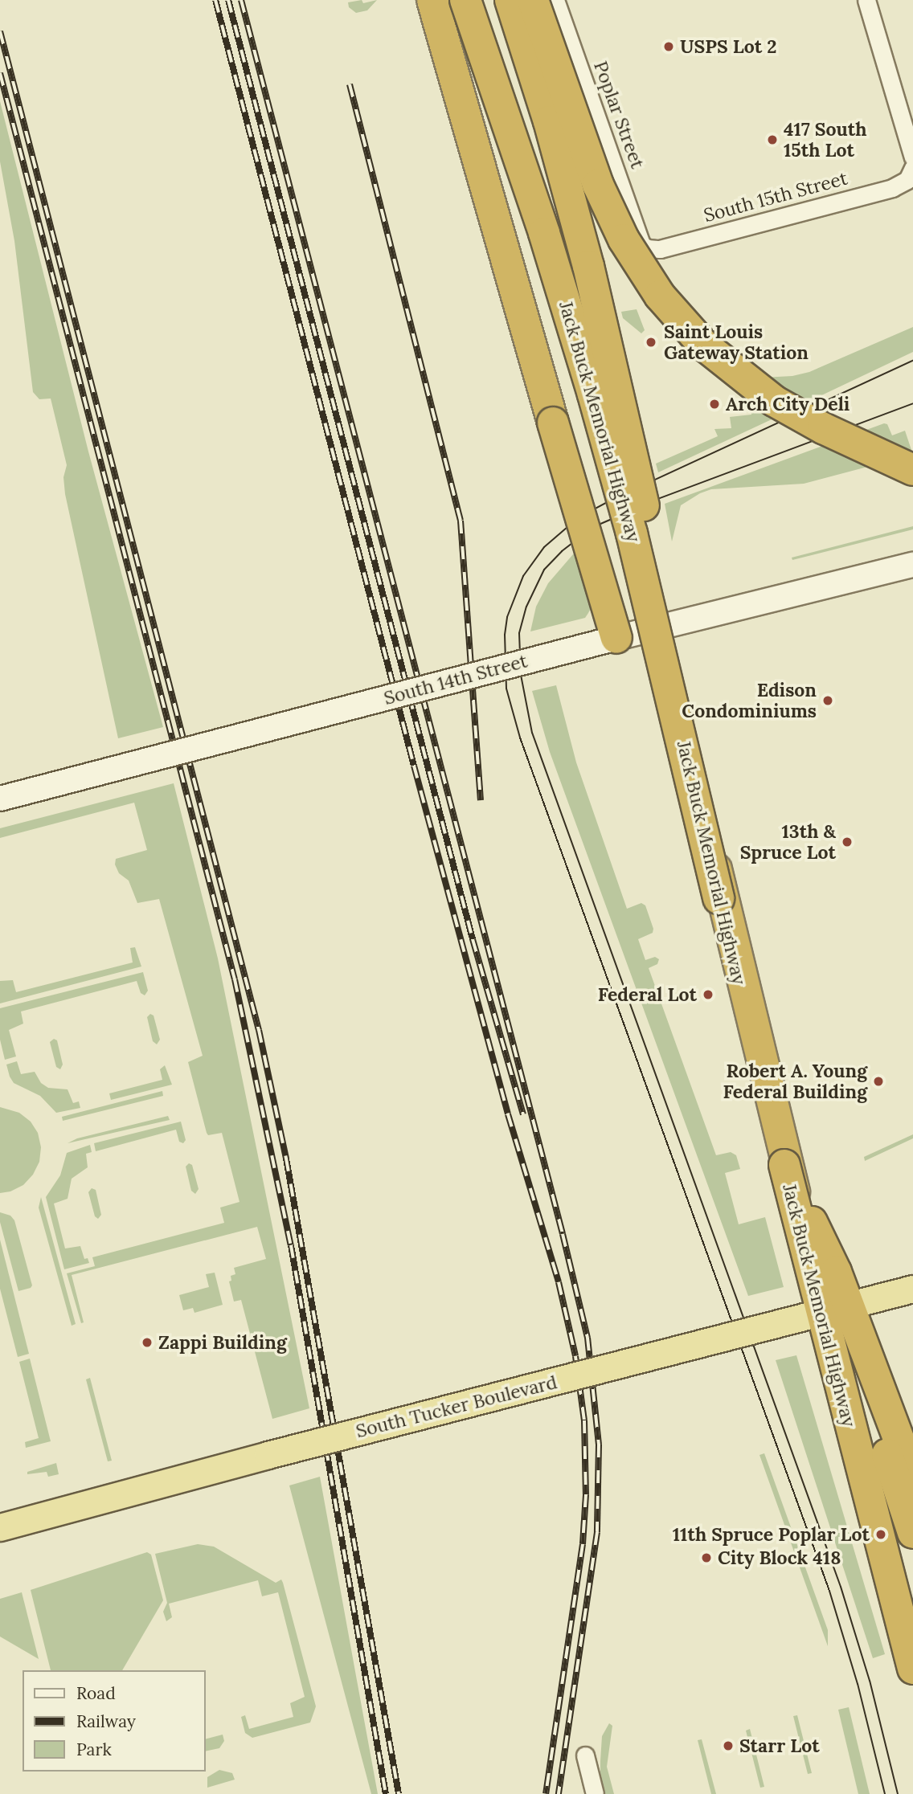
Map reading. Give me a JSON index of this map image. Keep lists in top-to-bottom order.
{
  "streets": {
    "highway": ["Jack Buck Memorial Highway"],
    "main road": ["South 14th Street", "South Tucker Boulevard"],
    "street": ["Poplar Street", "South 15th Street"]
  },
  "crossings": [
    ["Poplar Street", "South 15th Street"]
  ],
  "places": [
    "USPS Lot 2",
    "417 South 15th Lot",
    "Saint Louis Gateway Station",
    "Arch City Deli",
    "Edison Condominiums",
    "13th & Spruce Lot",
    "Federal Lot",
    "Robert A. Young Federal Building",
    "Zappi Building",
    "11th Spruce Poplar Lot",
    "City Block 418",
    "Starr Lot"
  ],
  "legend": ["Road", "Railway", "Park"]
}
